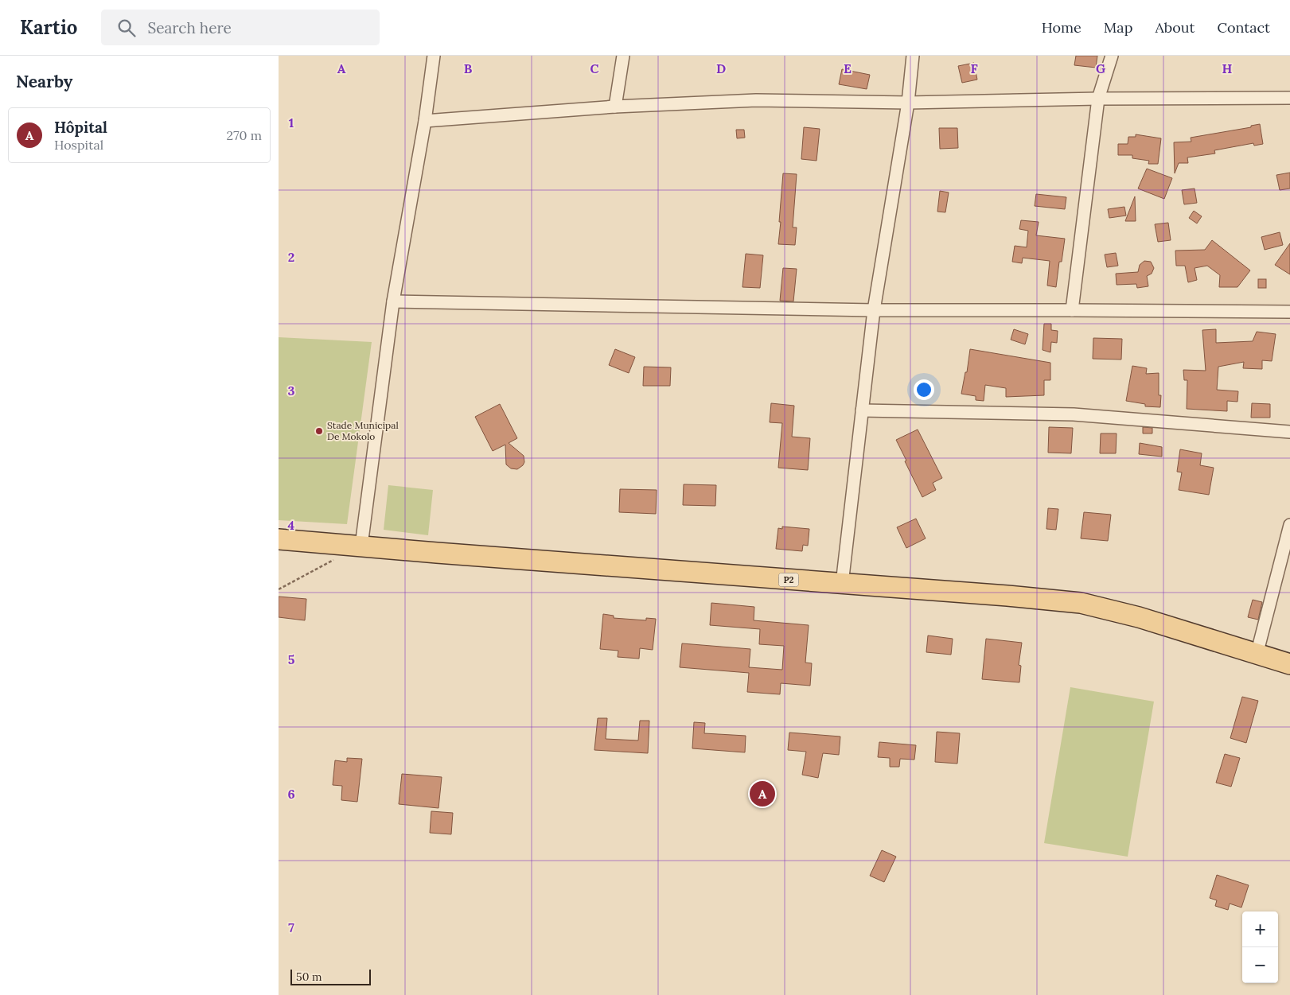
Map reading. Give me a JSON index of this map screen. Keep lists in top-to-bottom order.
{
  "streets": {
    "main road": ["P2"]
  },
  "places": ["Stade Municipal De Mokolo"],
  "scale_bar": "50 m",
  "page": {
    "header": "Kartio",
    "search": "Search here",
    "nav": [
      "Home",
      "Map",
      "About",
      "Contact"
    ],
    "heading": "Nearby",
    "list": [
      {
        "mark": "A",
        "name": "Hôpital",
        "note": "Hospital",
        "value": "270 m"
      }
    ],
    "pins": "A",
    "map_buttons": ["+", "−"],
    "scale": "50 m"
  },
  "grid": {
    "columns": [
      "A",
      "B",
      "C",
      "D",
      "E",
      "F",
      "G",
      "H"
    ],
    "rows": [
      "1",
      "2",
      "3",
      "4",
      "5",
      "6",
      "7"
    ]
  }
}
